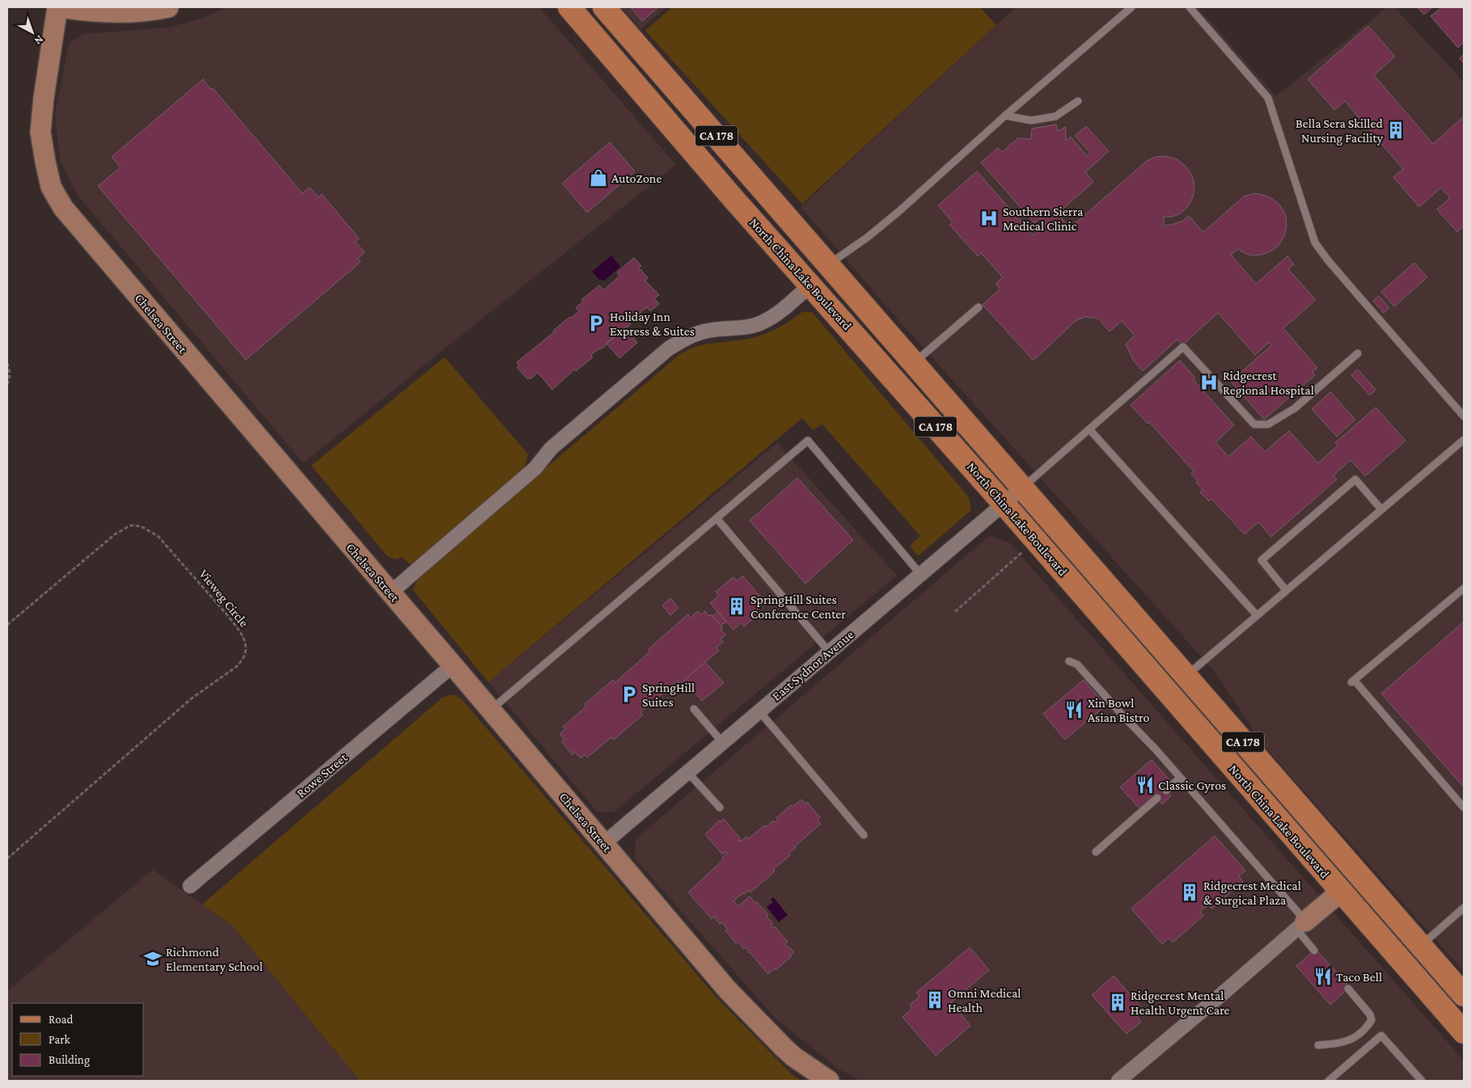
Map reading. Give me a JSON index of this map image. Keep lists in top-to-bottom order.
{
  "streets": {
    "main road": ["CA 178", "North China Lake Boulevard"],
    "street": ["Chelsea Street", "East Sydnor Avenue", "Rowe Street"],
    "path": ["Vieweg Circle"]
  },
  "crossings": [
    ["North China Lake Boulevard", "East Sydnor Avenue"],
    ["Chelsea Street", "East Sydnor Avenue"],
    ["Chelsea Street", "Rowe Street"]
  ],
  "places": {
    "building": [
      "Bella Sera Skilled Nursing Facility",
      "SpringHill Suites Conference Center",
      "Ridgecrest Medical & Surgical Plaza",
      "Omni Medical Health",
      "Ridgecrest Mental Health Urgent Care"
    ],
    "shop": ["AutoZone"],
    "hospital": ["Southern Sierra Medical Clinic", "Ridgecrest Regional Hospital"],
    "parking": ["Holiday Inn Express & Suites", "SpringHill Suites"],
    "restaurant": ["Xin Bowl Asian Bistro", "Classic Gyros", "Taco Bell"],
    "school or university": ["Richmond Elementary School"]
  },
  "legend": ["Road", "Park", "Building"],
  "north": "bottom right"
}
